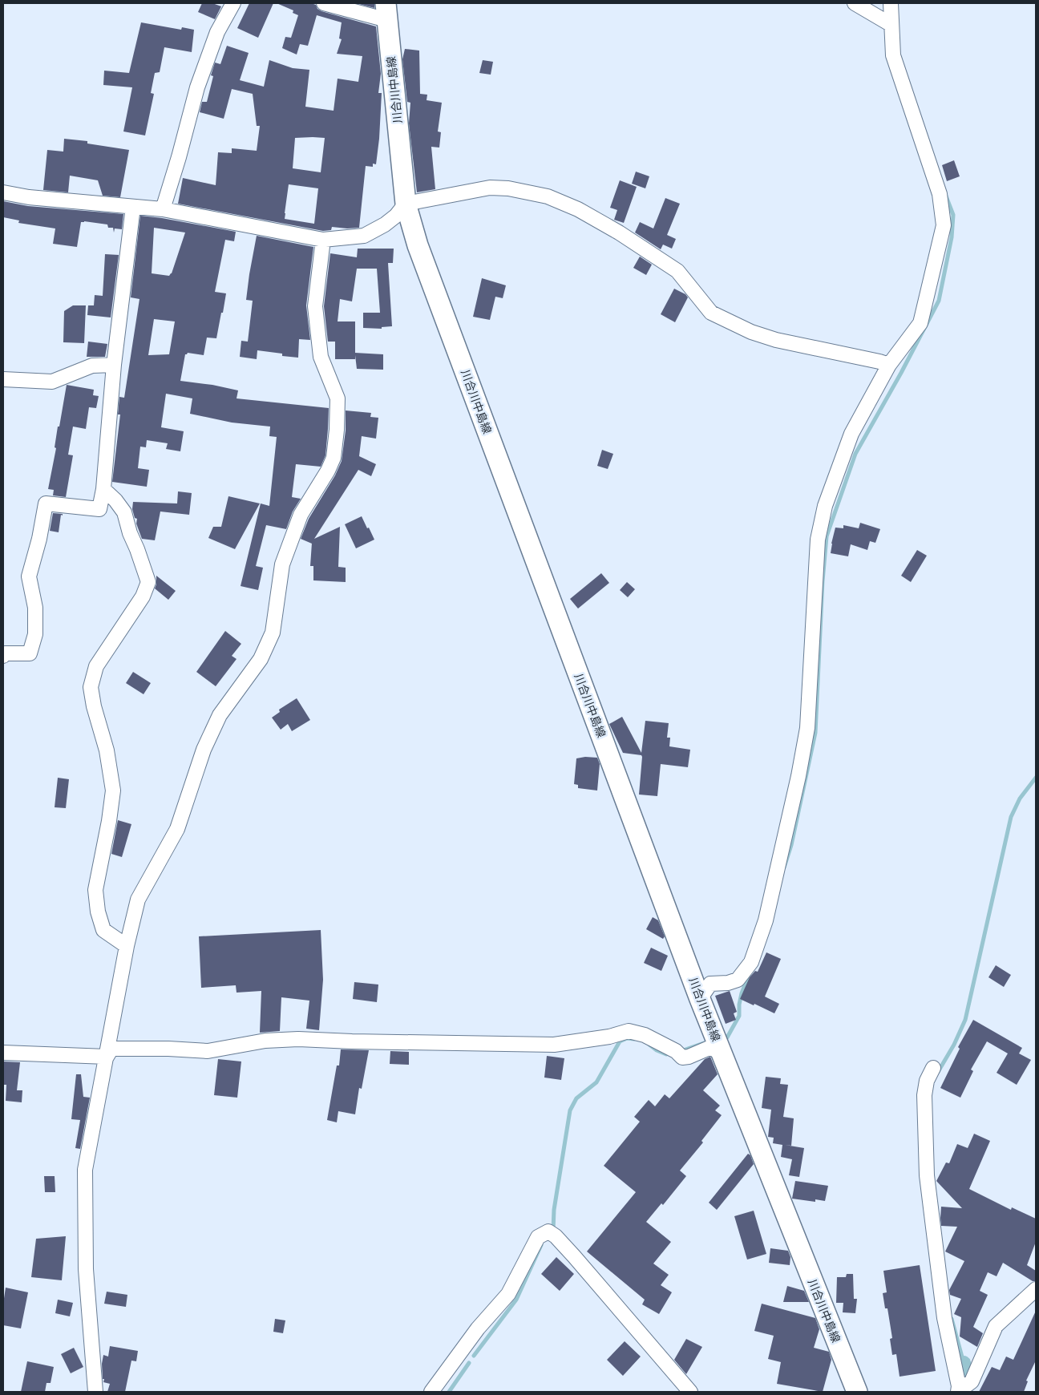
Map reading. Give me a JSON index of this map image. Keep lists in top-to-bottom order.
{
  "streets": {
    "main road": ["川合川中島線"]
  }
}
